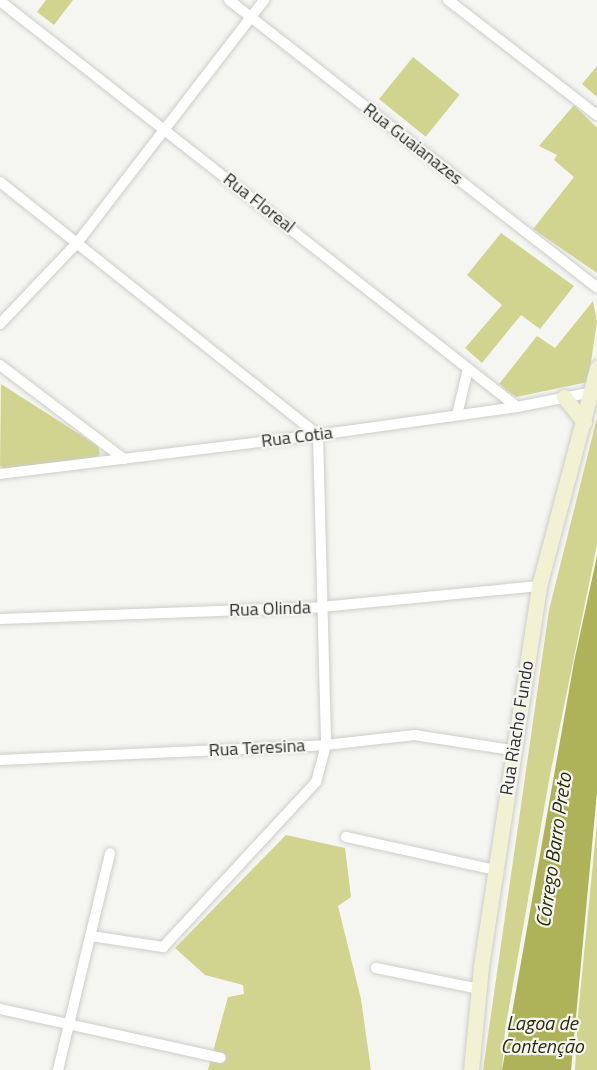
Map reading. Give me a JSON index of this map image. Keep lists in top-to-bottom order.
{
  "streets": {
    "main road": ["Rua Riacho Fundo"],
    "street": [
      "Rua Guaianazes",
      "Rua Floreal",
      "Rua Cotia",
      "Rua Olinda",
      "Rua Teresina"
    ]
  },
  "crossings": [
    ["Rua Floreal", "Rua Cotia"],
    ["Rua Cotia", "Rua Riacho Fundo"],
    ["Rua Olinda", "Rua Riacho Fundo"],
    ["Rua Riacho Fundo", "Rua Teresina"]
  ],
  "water": ["Córrego Barro Preto", "Lagoa de Contenção"]
}
